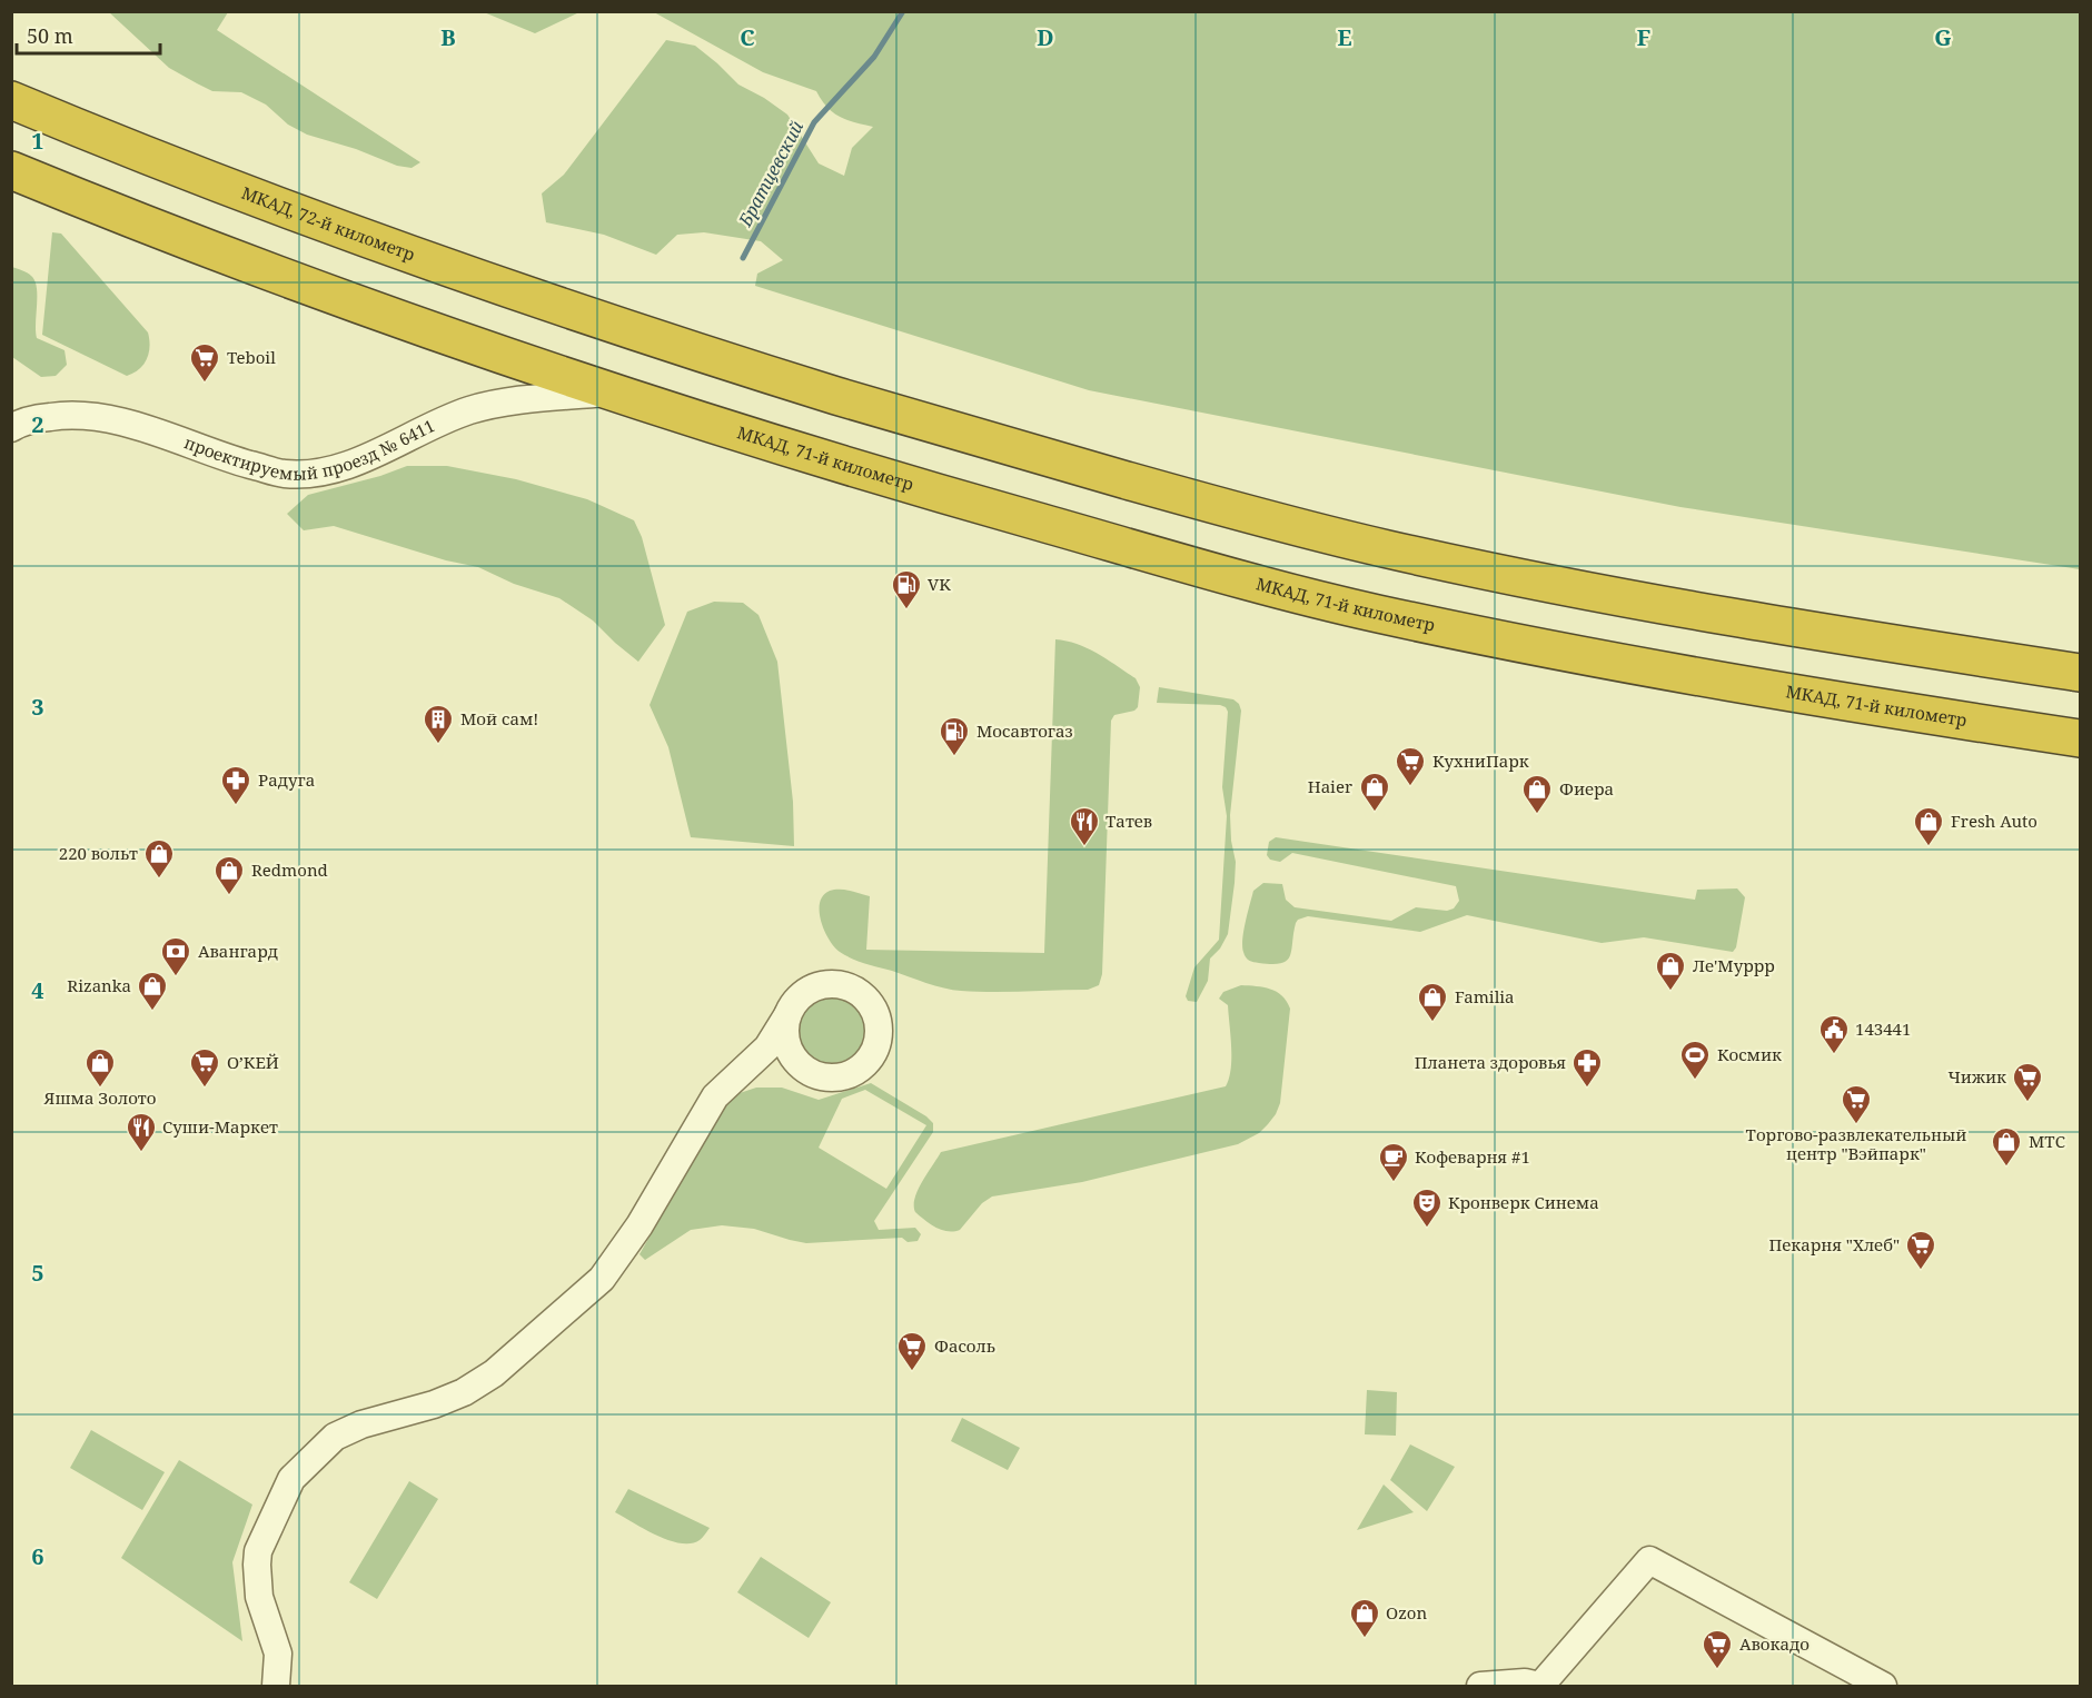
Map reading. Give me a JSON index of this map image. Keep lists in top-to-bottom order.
{
  "streets": {
    "highway": ["МКАД, 72-й километр", "МКАД, 71-й километр"],
    "street": ["проектируемый проезд № 6411"]
  },
  "crossings": [
    ["проектируемый проезд № 6411", "МКАД, 71-й километр"]
  ],
  "water": ["Братцевский"],
  "places": {
    "supermarket": [
      "Teboil",
      "КухниПарк",
      "О’КЕЙ",
      "Чижик",
      "Торгово-развлекательный центр \"Вэйпарк\"",
      "Пекарня \"Хлеб\"",
      "Фасоль",
      "Авокадо"
    ],
    "fuel station": ["VK", "Мосавтогаз"],
    "building": ["Мой сам!"],
    "pharmacy": ["Радуга", "Планета здоровья"],
    "shop": [
      "Haier",
      "Фиера",
      "Fresh Auto",
      "220 вольт",
      "Redmond",
      "Ле'Муррр",
      "Rizanka",
      "Familia",
      "Яшма Золото",
      "МТС",
      "Ozon"
    ],
    "restaurant": ["Татев", "Суши-Маркет"],
    "bank": ["Авангард"],
    "public building": ["143441"],
    "sports": ["Космик"],
    "cafe": ["Кофеварня #1"],
    "theatre": ["Кронверк Синема"]
  },
  "scale_bar": "50 m",
  "grid": {
    "columns": [
      "B",
      "C",
      "D",
      "E",
      "F",
      "G"
    ],
    "rows": [
      "1",
      "2",
      "3",
      "4",
      "5",
      "6"
    ]
  }
}
